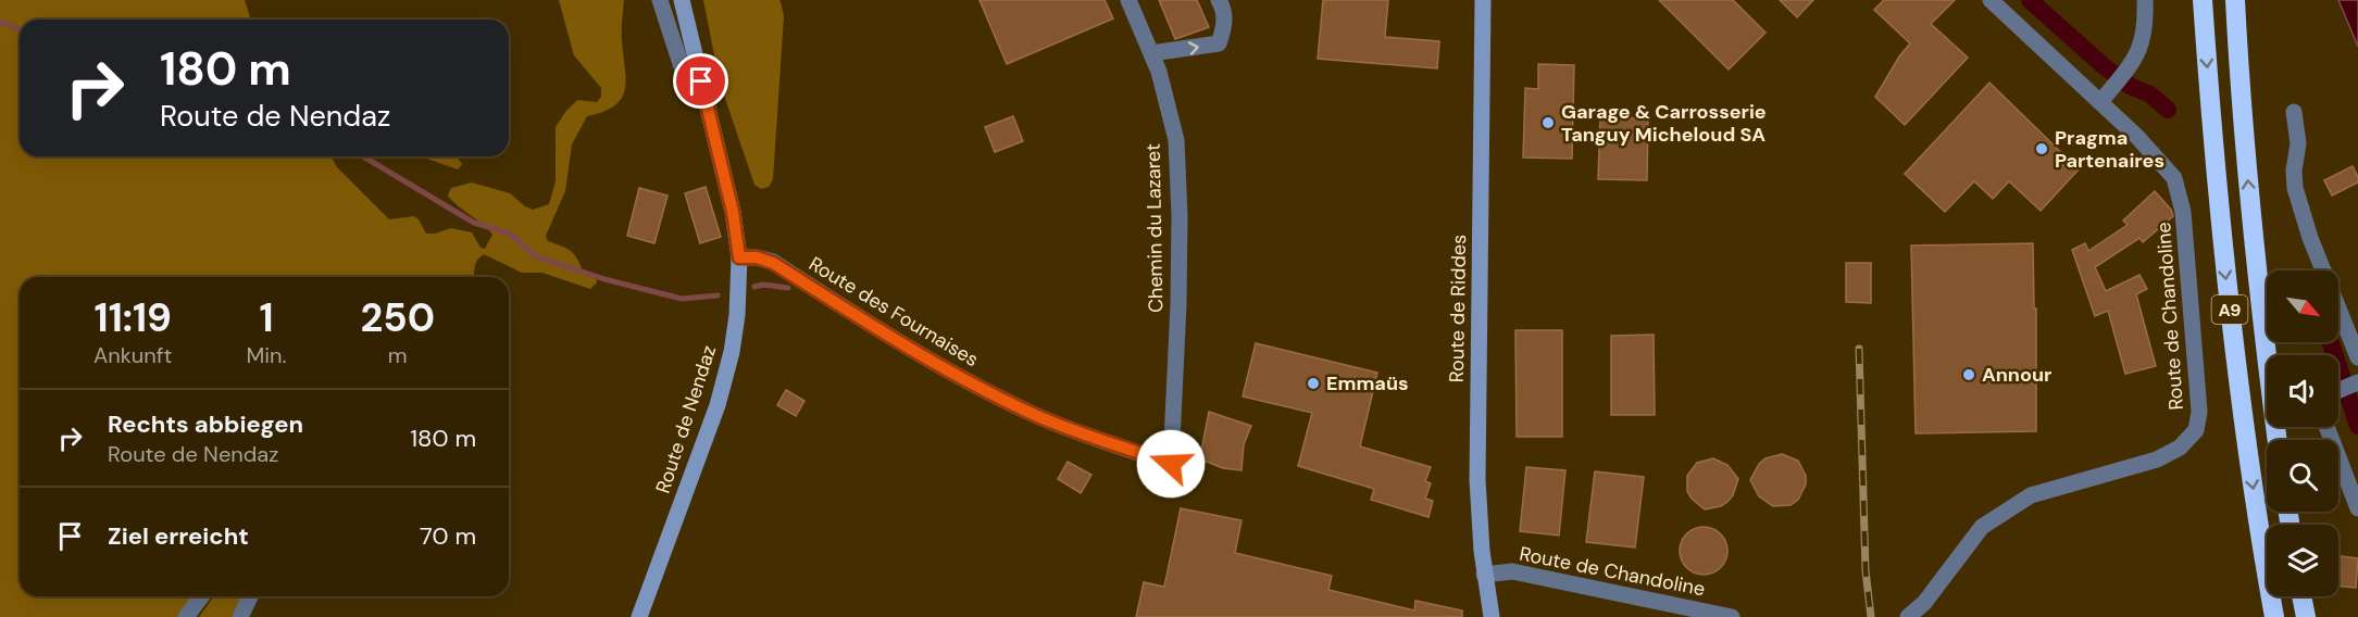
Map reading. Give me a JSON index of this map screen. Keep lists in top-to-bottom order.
{
  "streets": {
    "highway": ["A9"],
    "main road": ["Route de Riddes", "Route de Nendaz"],
    "street": ["Chemin du Lazaret", "Route des Fournaises", "Route de Chandoline"]
  },
  "crossings": [
    ["Chemin du Lazaret", "Route des Fournaises"],
    ["Route de Riddes", "Route de Chandoline"],
    ["Route des Fournaises", "Route de Nendaz"]
  ],
  "places": [
    "Garage & Carrosserie Tanguy Micheloud SA",
    "Pragma Partenaires",
    "Annour",
    "Emmaüs"
  ],
  "north": "bottom right",
  "page": {
    "turn": ["180 m", "Route de Nendaz"],
    "eta": [
      "11:19",
      "Ankunft",
      "1",
      "Min.",
      "250",
      "m"
    ],
    "list": [
      {
        "name": "Rechts abbiegen",
        "note": "Route de Nendaz",
        "value": "180 m"
      },
      {
        "name": "Ziel erreicht",
        "value": "70 m"
      }
    ]
  }
}
